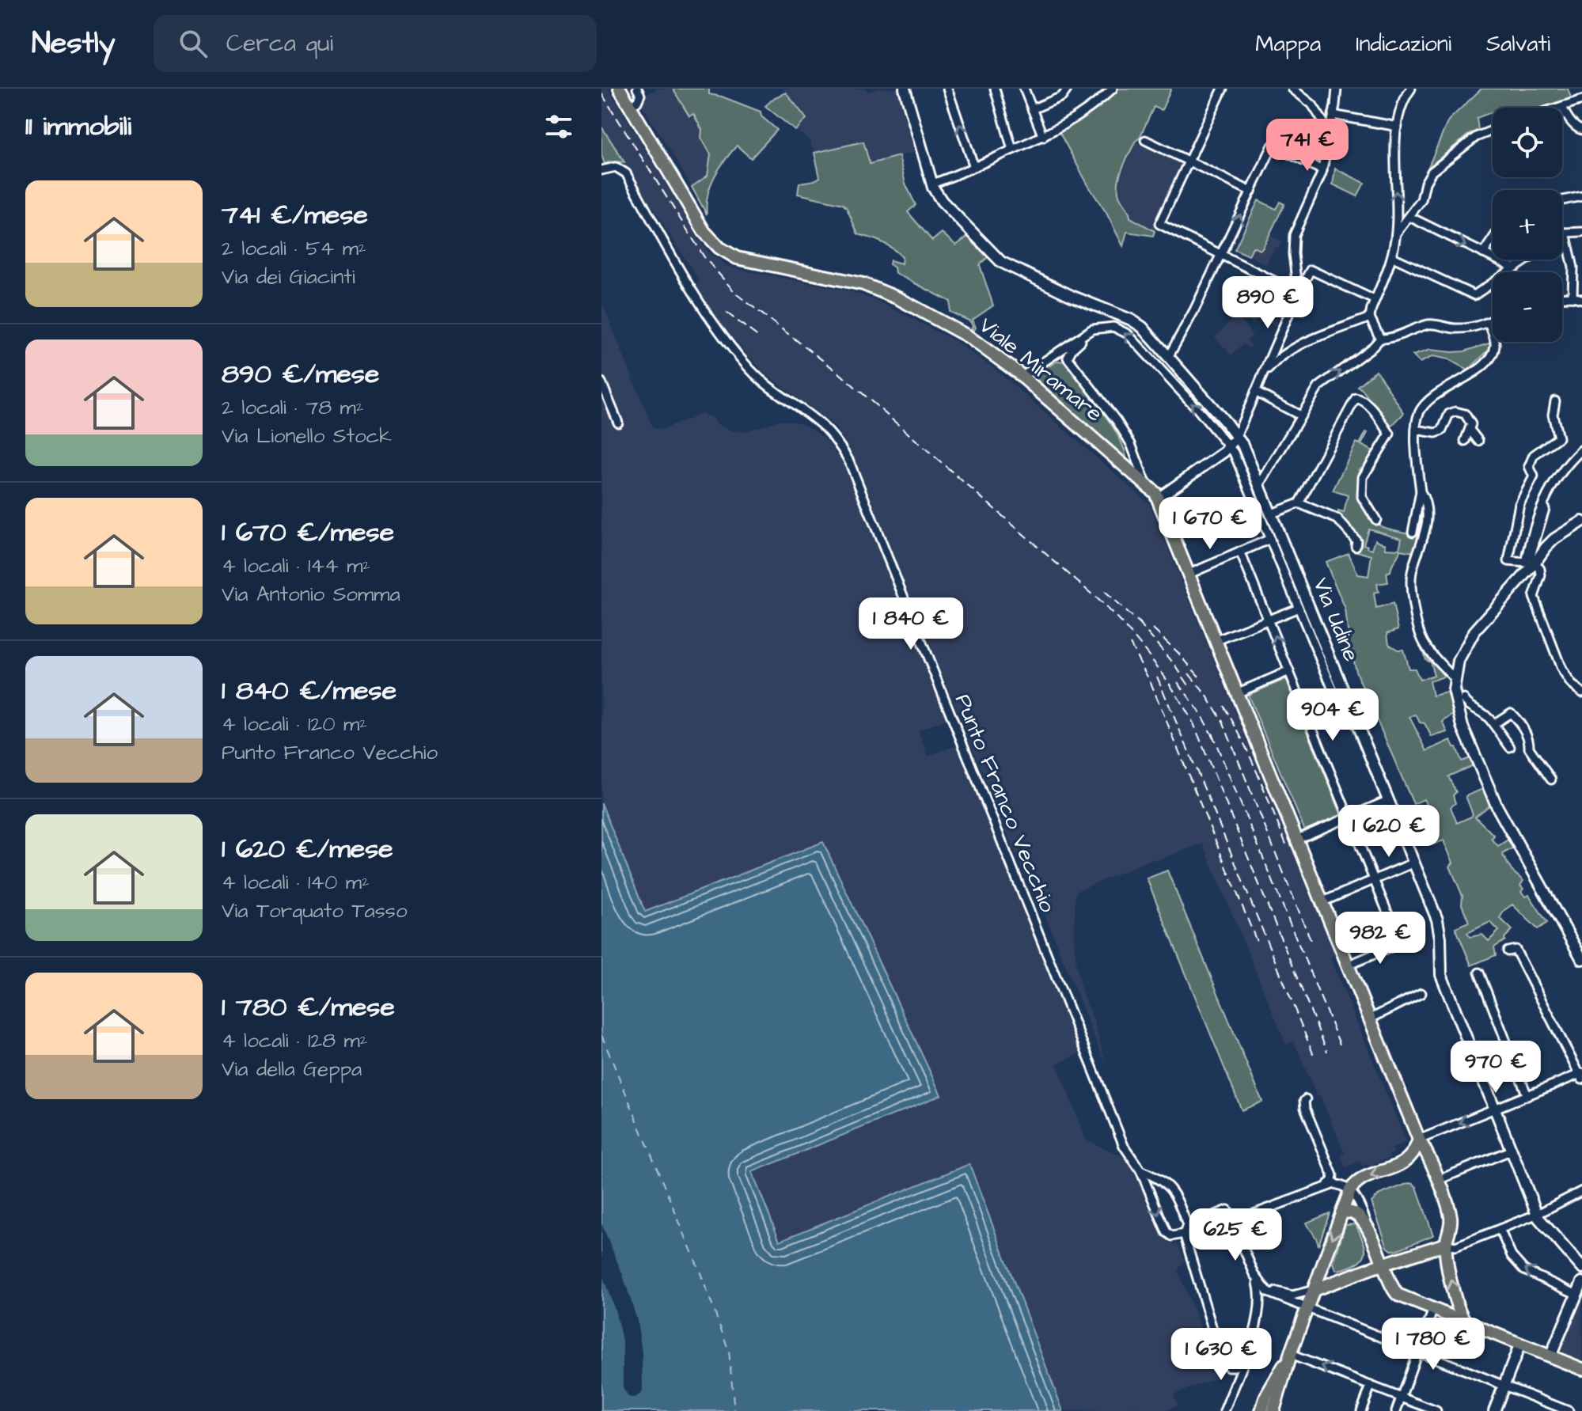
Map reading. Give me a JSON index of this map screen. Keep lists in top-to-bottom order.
{
  "streets": {
    "main road": ["Viale Miramare", "Via Udine"],
    "street": ["Punto Franco Vecchio"]
  },
  "page": {
    "header": "Nestly",
    "search": "Cerca qui",
    "nav": ["Mappa", "Indicazioni", "Salvati"],
    "heading": "11 immobili",
    "map_buttons": ["+", "−"],
    "price": [
      "741 €",
      "890 €",
      "1 670 €",
      "1 840 €",
      "904 €",
      "1 620 €",
      "982 €",
      "970 €",
      "625 €",
      "1 780 €",
      "1 630 €"
    ],
    "list": [
      {
        "name": "741 €/mese",
        "note": "2 locali · 54 m² · Via dei Giacinti"
      },
      {
        "name": "890 €/mese",
        "note": "2 locali · 78 m² · Via Lionello Stock"
      },
      {
        "name": "1 670 €/mese",
        "note": "4 locali · 144 m² · Via Antonio Somma"
      },
      {
        "name": "1 840 €/mese",
        "note": "4 locali · 120 m² · Punto Franco Vecchio"
      },
      {
        "name": "1 620 €/mese",
        "note": "4 locali · 140 m² · Via Torquato Tasso"
      },
      {
        "name": "1 780 €/mese",
        "note": "4 locali · 128 m² · Via della Geppa"
      }
    ]
  }
}
